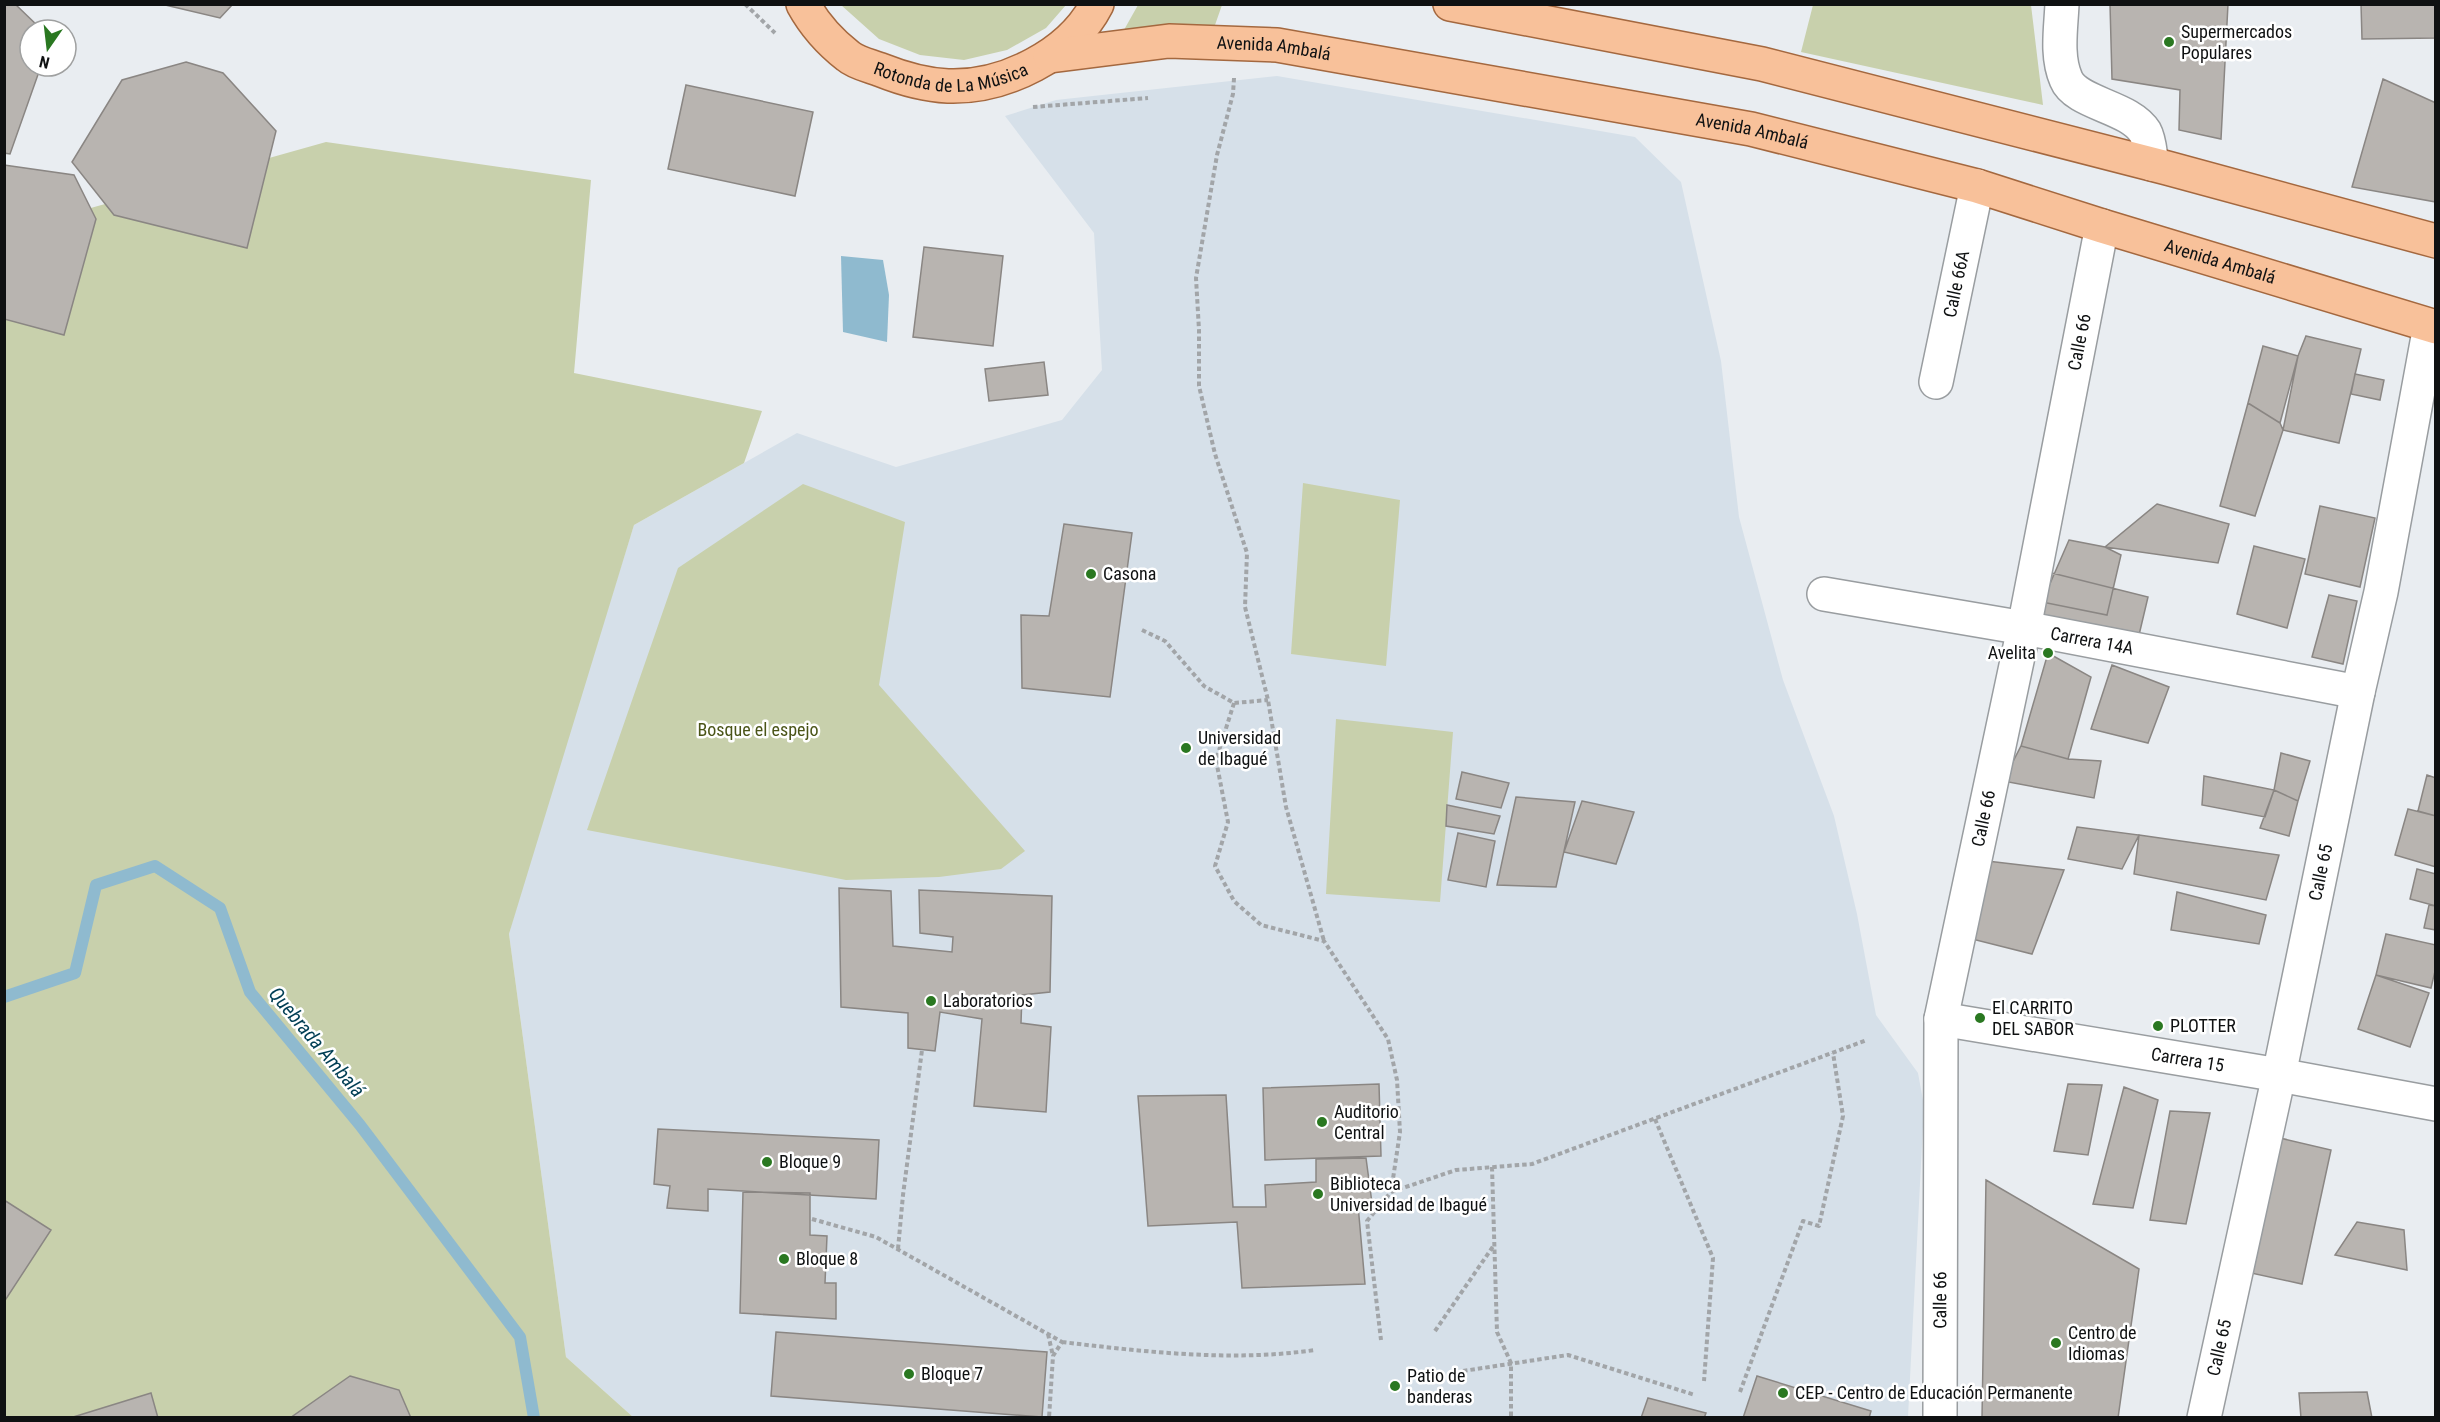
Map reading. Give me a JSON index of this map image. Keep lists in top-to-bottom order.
{
  "streets": {
    "main road": ["Avenida Ambalá", "Rotonda de La Música"],
    "street": [
      "Calle 66A",
      "Calle 66",
      "Carrera 14A",
      "Calle 65",
      "Carrera 15"
    ]
  },
  "crossings": [
    ["Avenida Ambalá", "Rotonda de La Música"],
    ["Avenida Ambalá", "Calle 66A"],
    ["Avenida Ambalá", "Calle 66"],
    ["Avenida Ambalá", "Calle 65"],
    ["Calle 66", "Carrera 14A"],
    ["Calle 66", "Carrera 15"],
    ["Carrera 14A", "Calle 65"],
    ["Calle 65", "Carrera 15"]
  ],
  "water": ["Quebrada Ambalá"],
  "parks": ["Bosque el espejo"],
  "places": [
    "Supermercados Populares",
    "Casona",
    "Avelita",
    "Universidad de Ibagué",
    "Laboratorios",
    "El CARRITO DEL SABOR",
    "PLOTTER",
    "Auditorio Central",
    "Bloque 9",
    "Biblioteca Universidad de Ibagué",
    "Bloque 8",
    "Centro de Idiomas",
    "Bloque 7",
    "Patio de banderas",
    "CEP - Centro de Educación Permanente"
  ],
  "north": "bottom"
}
